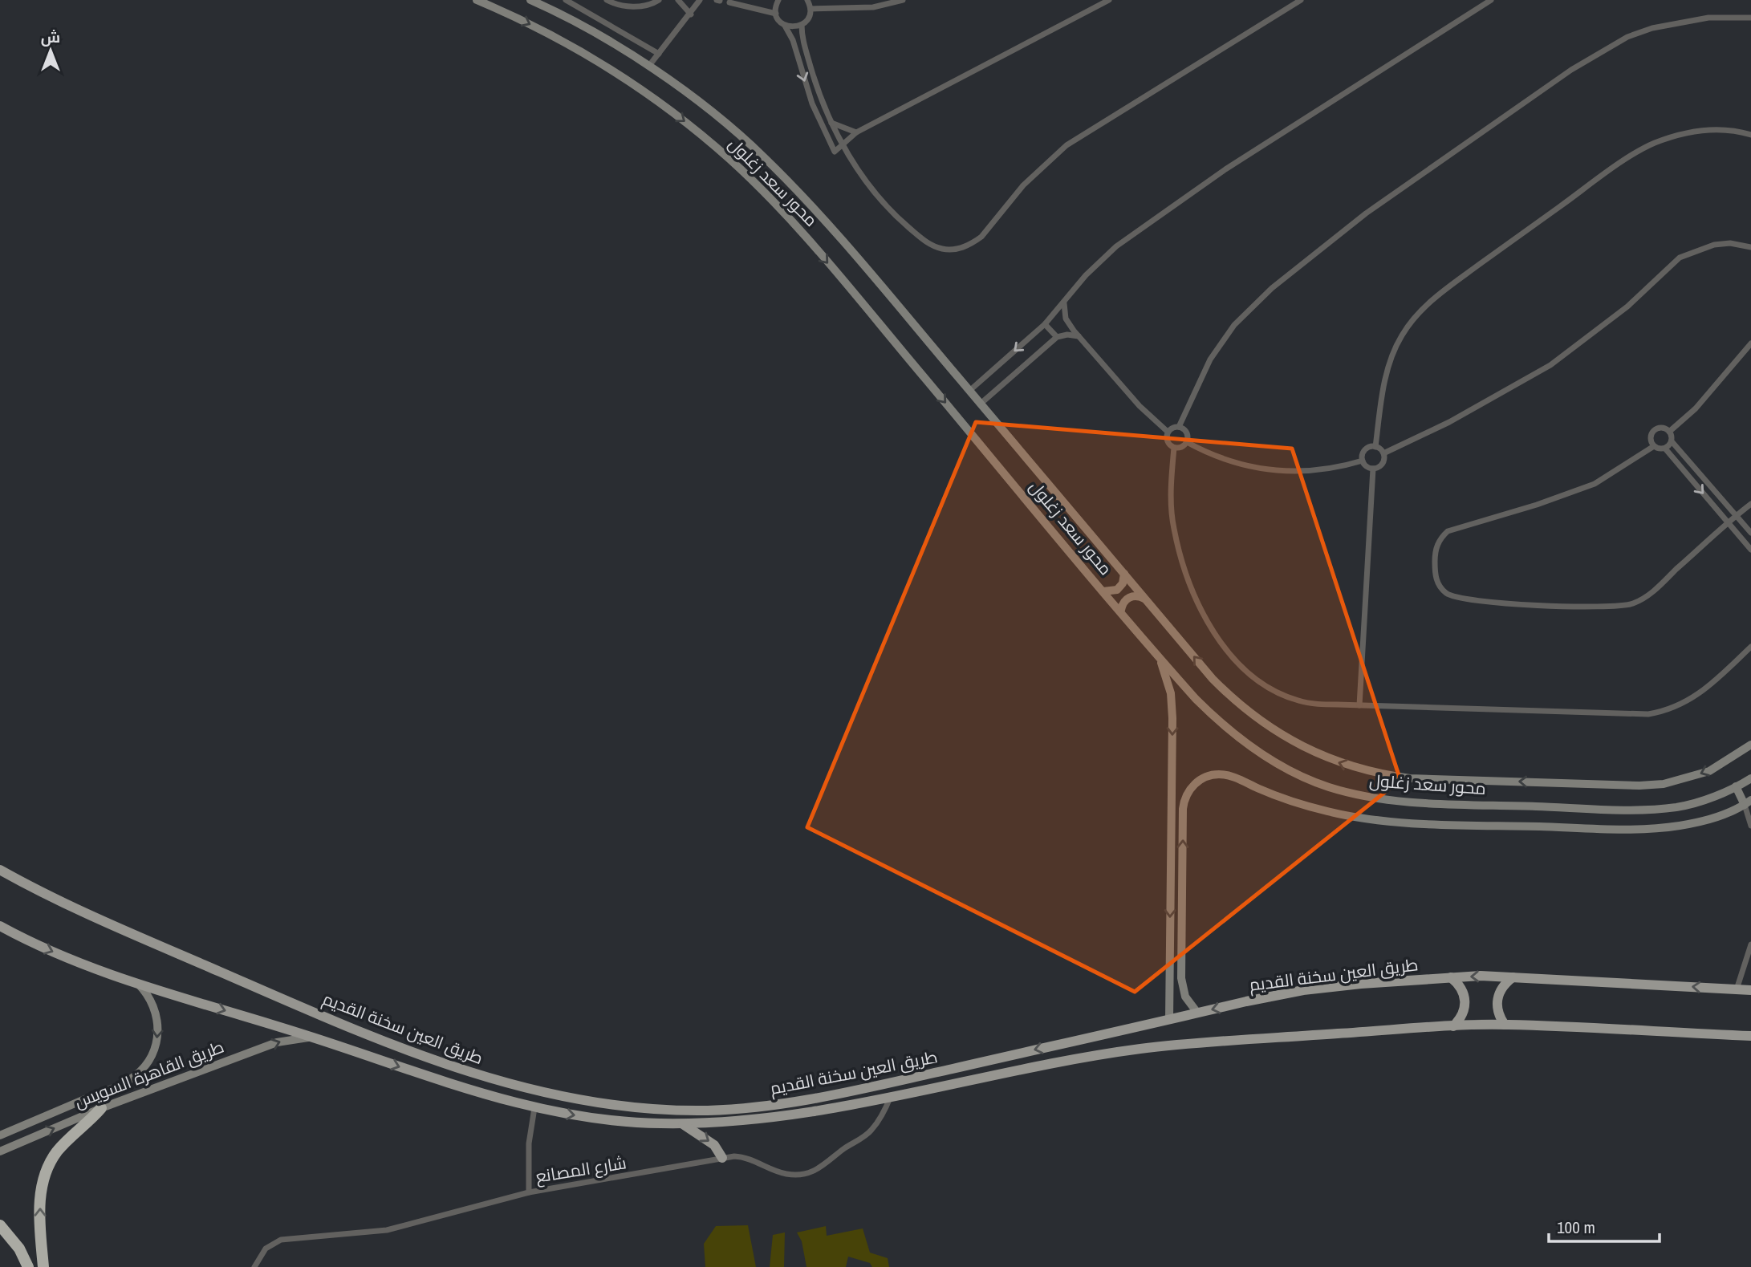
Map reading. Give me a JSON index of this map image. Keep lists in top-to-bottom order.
{
  "streets": {
    "main road": ["محور سعد زغلول", "طريق العين سخنة القديم", "طريق القاهرة السويس"],
    "street": ["شارع المصانع"]
  },
  "crossings": [
    ["طريق العين سخنة القديم", "طريق القاهرة السويس"],
    ["طريق العين سخنة القديم", "شارع المصانع"]
  ],
  "scale_bar": "100 m",
  "north": "top"
}
